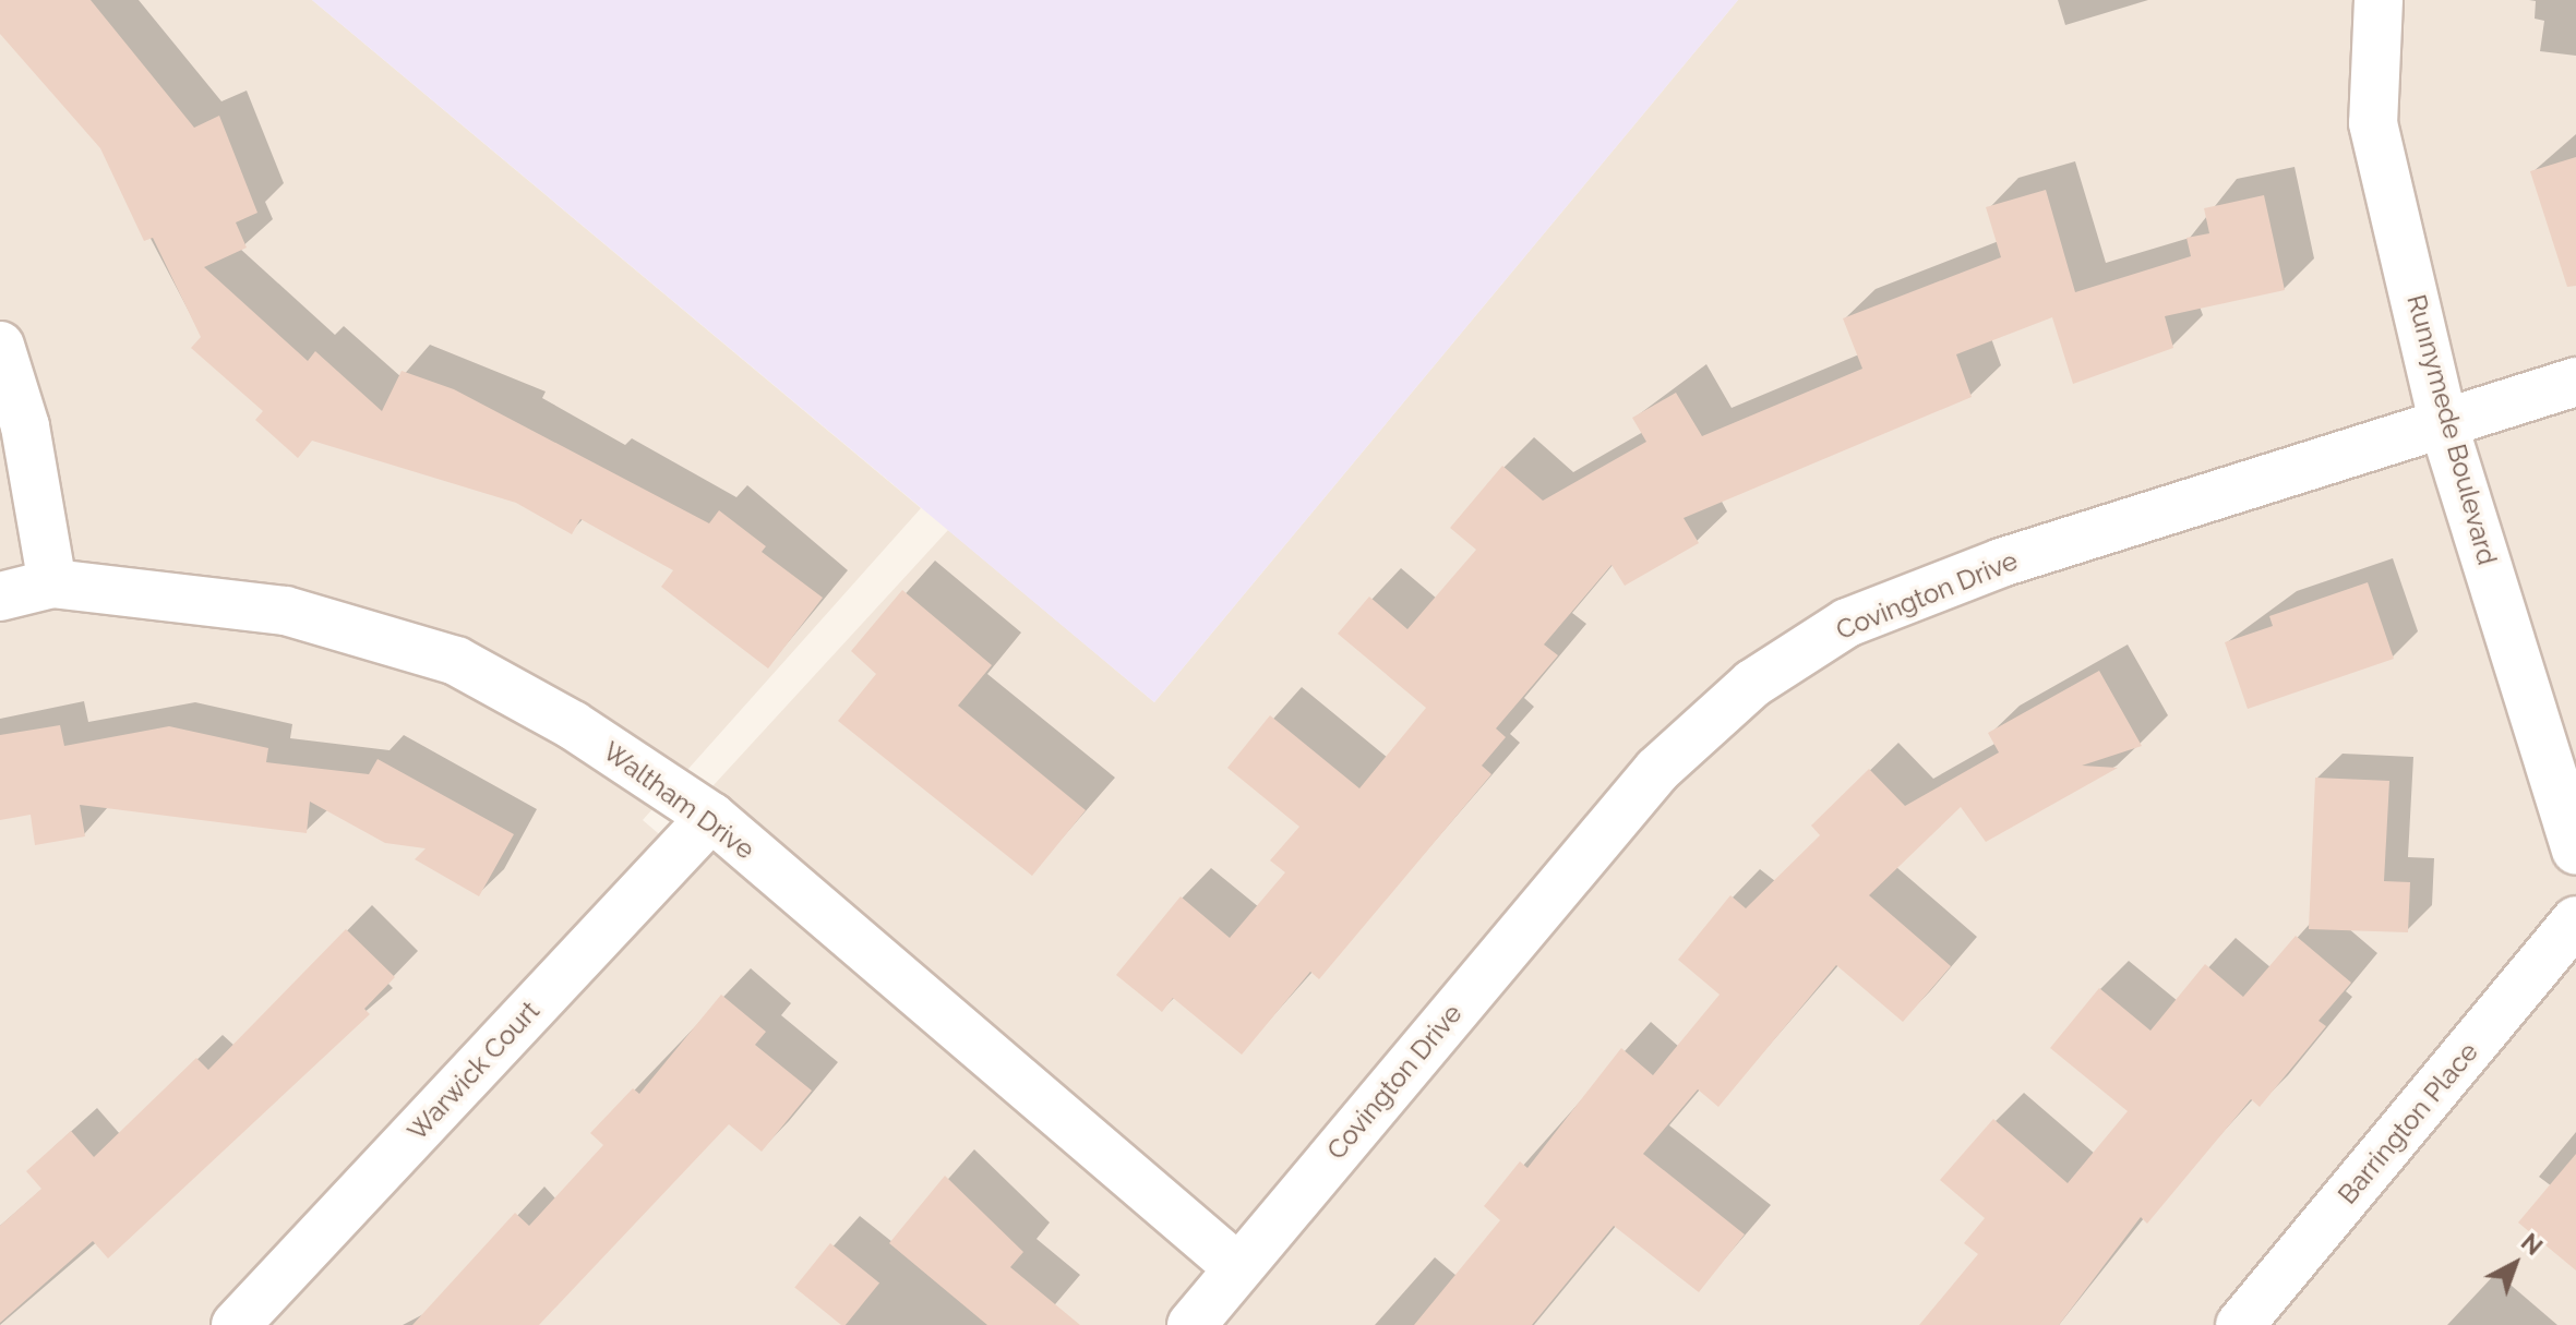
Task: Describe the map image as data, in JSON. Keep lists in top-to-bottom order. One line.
{"streets":{"street":["Runnymede Boulevard","Covington Drive","Waltham Drive","Warwick Court","Barrington Place"]},"crossings":[["Runnymede Boulevard","Covington Drive"],["Covington Drive","Waltham Drive"],["Waltham Drive","Warwick Court"]],"north":"top right"}
